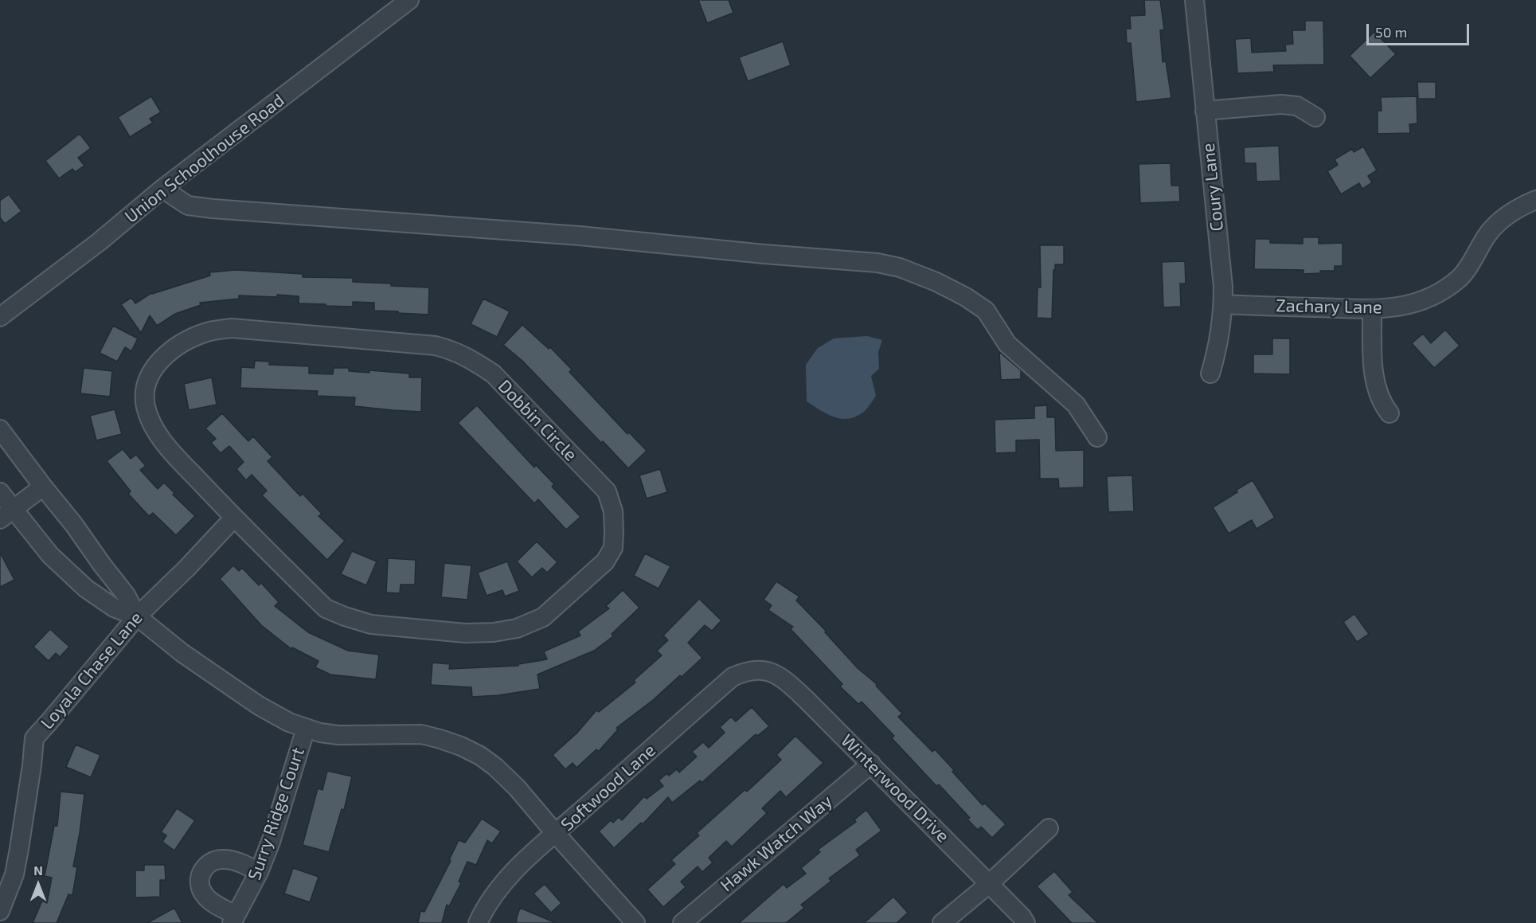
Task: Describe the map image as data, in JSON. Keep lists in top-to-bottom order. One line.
{"streets":{"street":["Union Schoolhouse Road","Coury Lane","Zachary Lane","Dobbin Circle","Loyala Chase Lane","Softwood Lane","Winterwood Drive","Surry Ridge Court","Hawk Watch Way"]},"crossings":[["Coury Lane","Zachary Lane"],["Dobbin Circle","Loyala Chase Lane"],["Softwood Lane","Winterwood Drive"],["Winterwood Drive","Hawk Watch Way"]],"scale_bar":"50 m","north":"top"}
